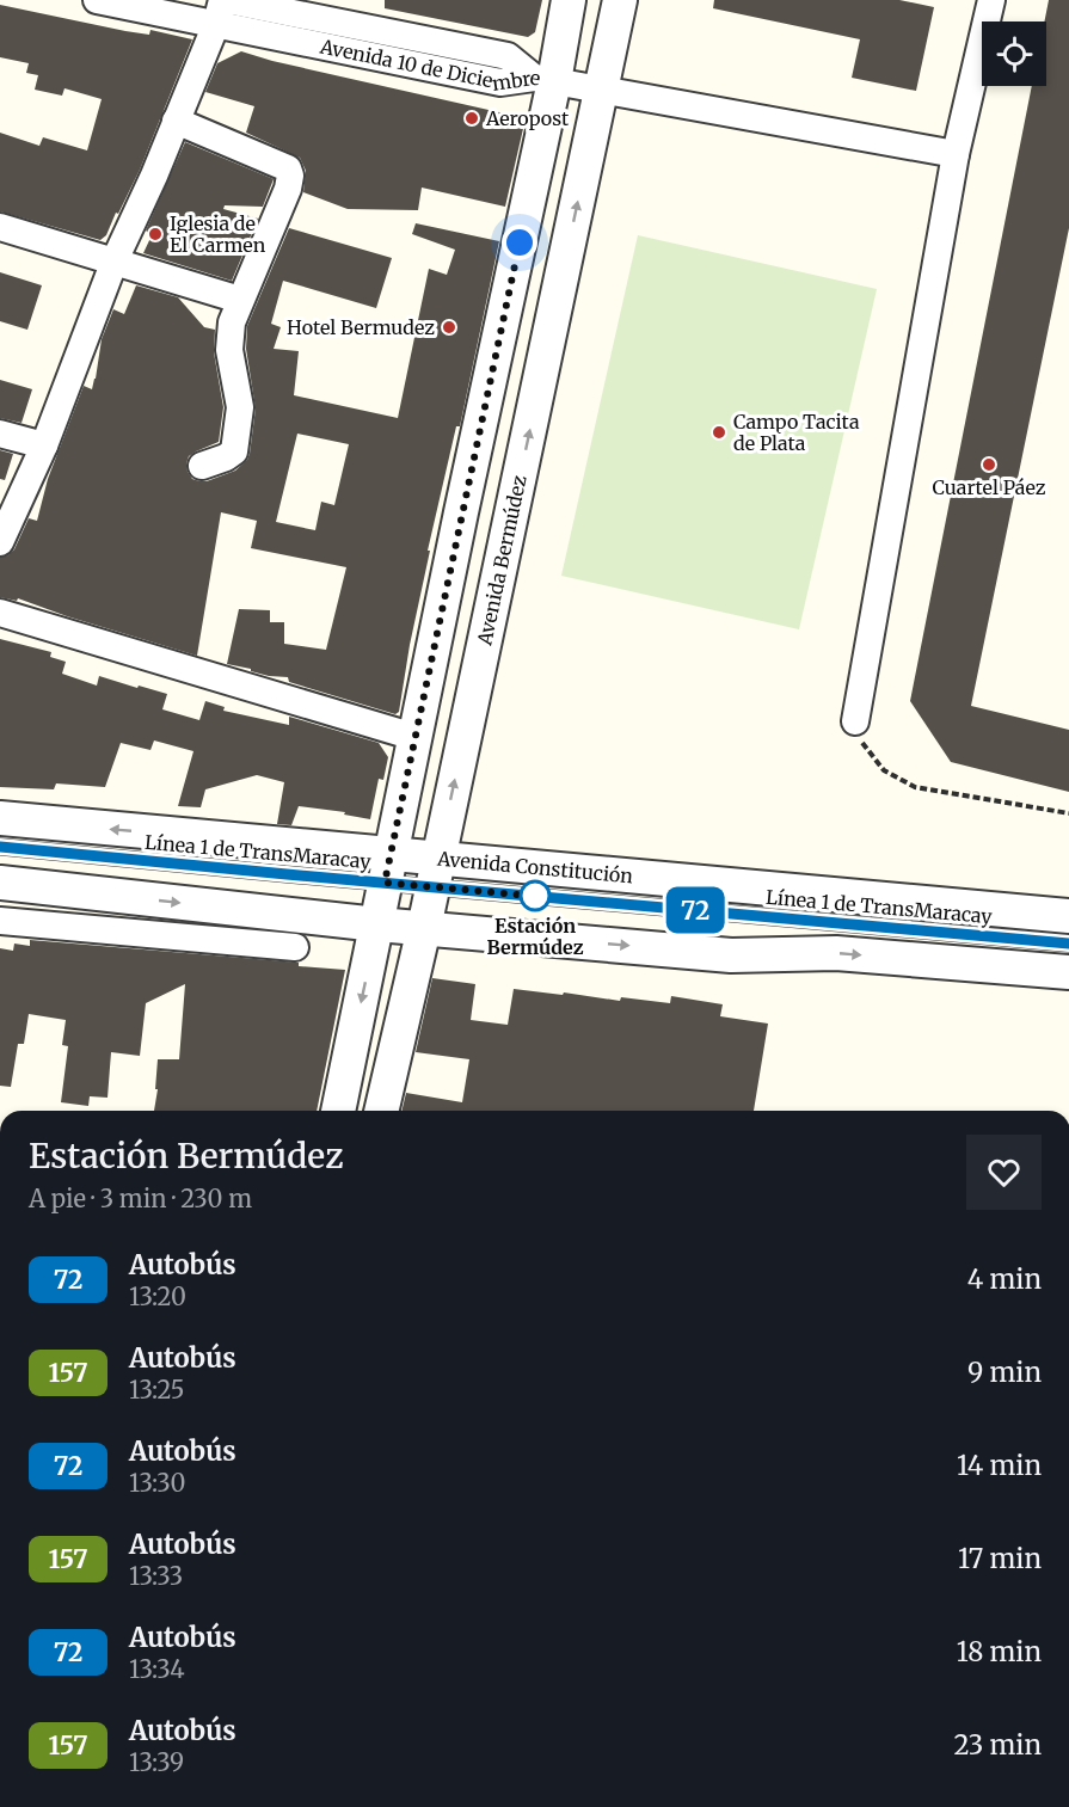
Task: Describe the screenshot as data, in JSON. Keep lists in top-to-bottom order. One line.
{"streets":{"street":["Avenida 10 de Diciembre","Avenida Bermúdez","Avenida Constitución"],"lane":["Línea 1 de TransMaracay"]},"crossings":[["Avenida 10 de Diciembre","Avenida Bermúdez"],["Avenida Bermúdez","Línea 1 de TransMaracay"],["Avenida Bermúdez","Avenida Constitución"],["Línea 1 de TransMaracay","Avenida Constitución"]],"places":["Aeropost","Iglesia de El Carmen","Hotel Bermudez","Campo Tacita de Plata","Cuartel Páez","Estación Bermúdez"],"lines":["bus line 72"],"page":{"on_map":"72","heading":["Estación Bermúdez","A pie · 3 min · 230 m"],"list":[{"mark":"72","name":"Autobús","note":"13:20","value":"4 min"},{"mark":"157","name":"Autobús","note":"13:25","value":"9 min"},{"mark":"72","name":"Autobús","note":"13:30","value":"14 min"},{"mark":"157","name":"Autobús","note":"13:33","value":"17 min"},{"mark":"72","name":"Autobús","note":"13:34","value":"18 min"},{"mark":"157","name":"Autobús","note":"13:39","value":"23 min"}]}}
